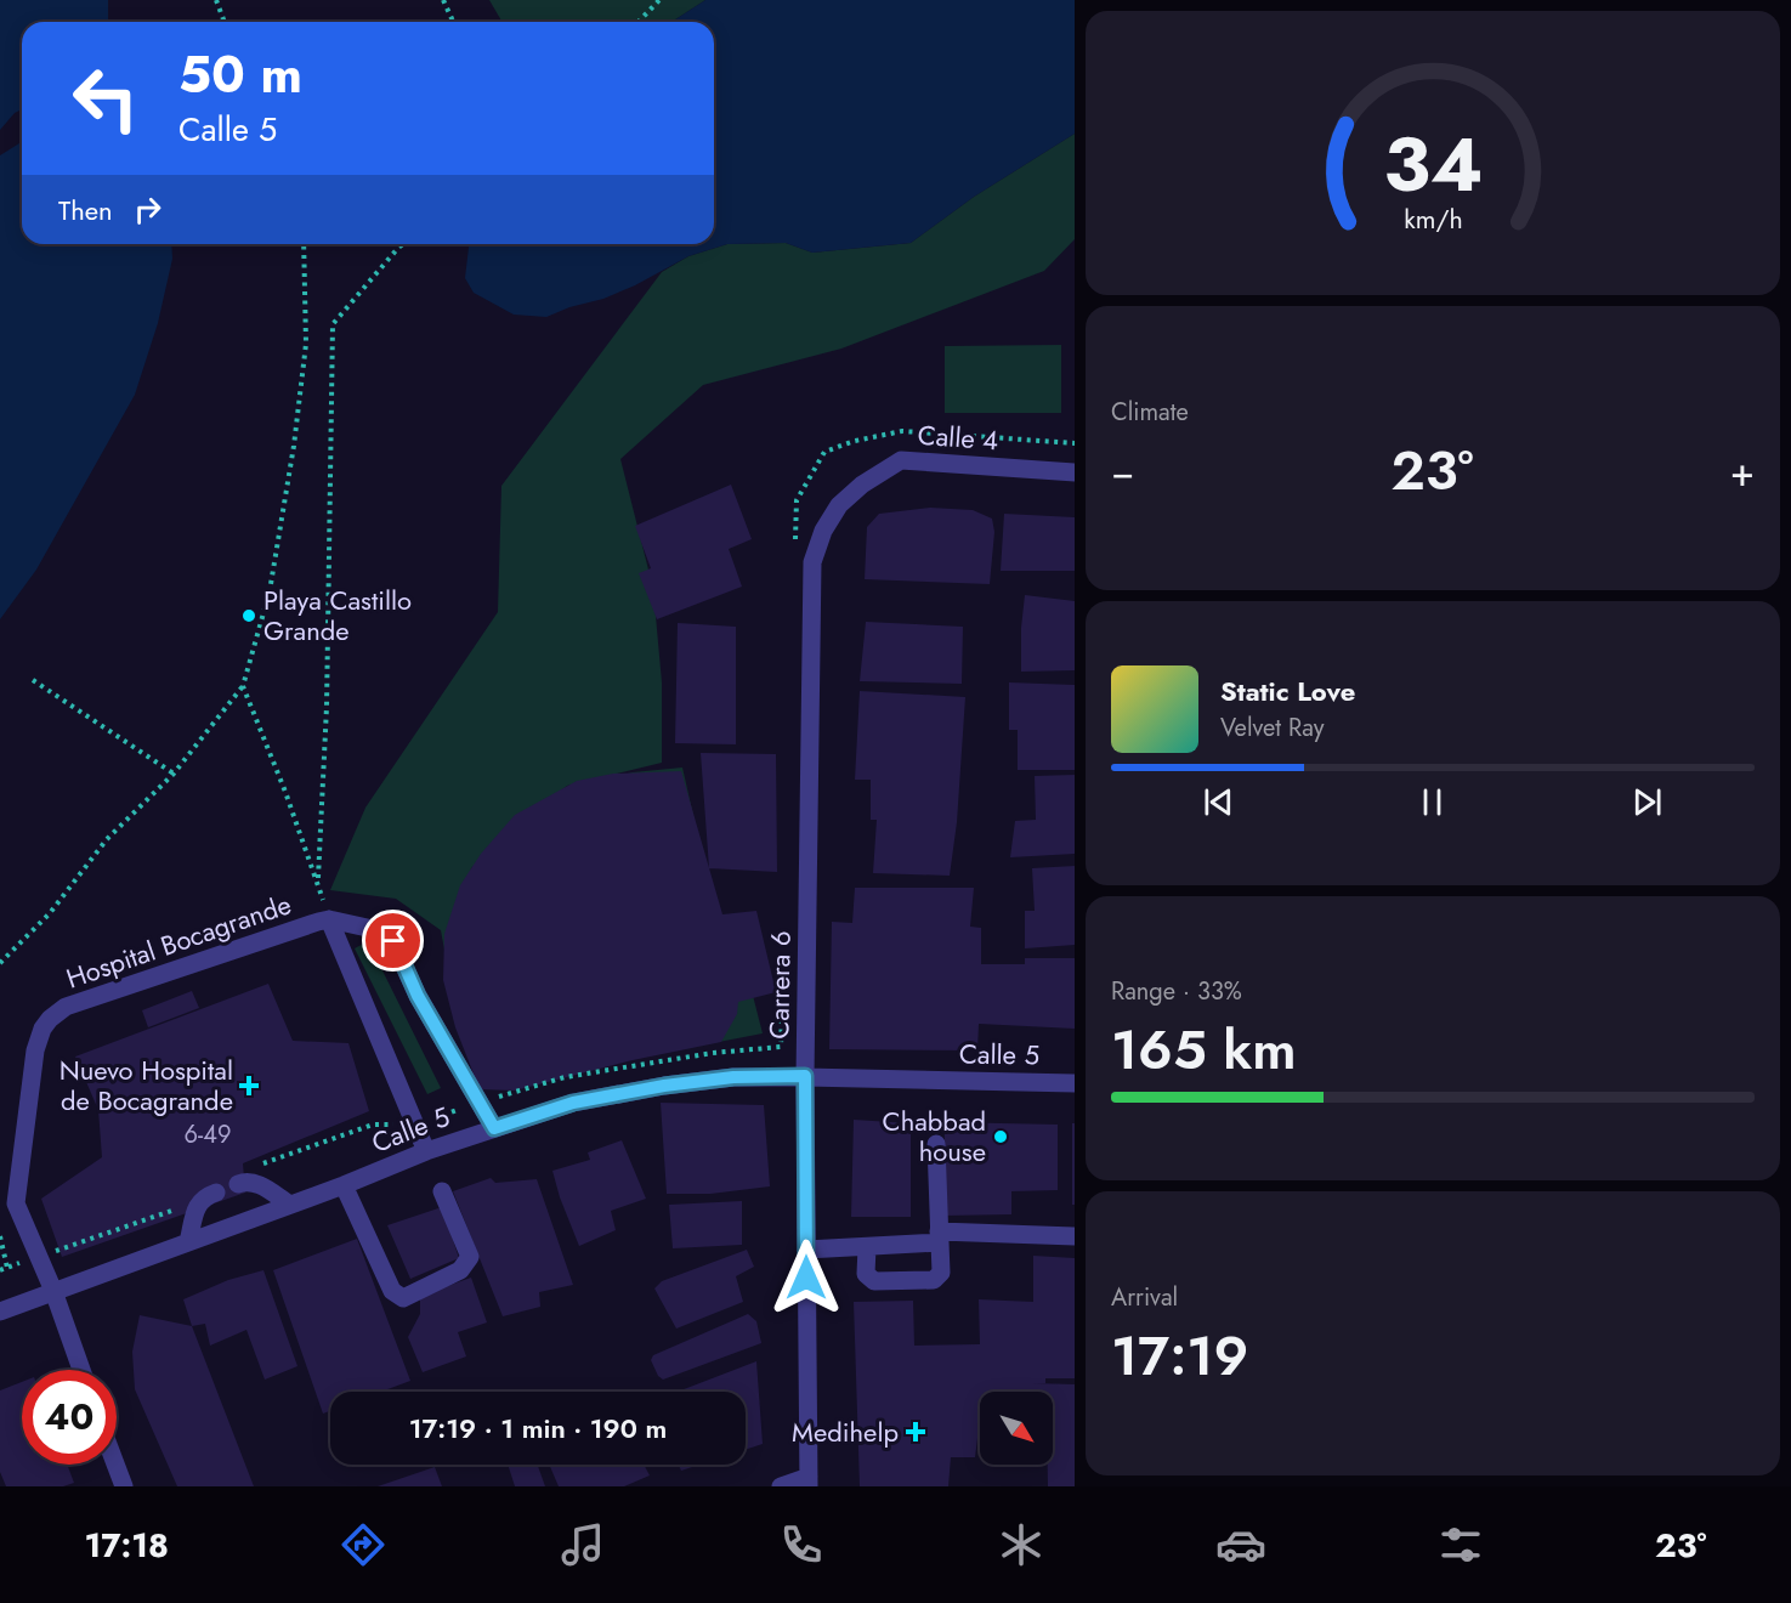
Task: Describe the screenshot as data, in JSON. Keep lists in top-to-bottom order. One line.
{"streets":{"street":["Calle 4","Hospital Bocagrande","Carrera 6","Calle 5"]},"crossings":[["Calle 4","Carrera 6"],["Hospital Bocagrande","Calle 5"],["Carrera 6","Calle 5"]],"places":{"other":["Playa Castillo Grande","Chabbad house"],"health":["Nuevo Hospital de Bocagrande","Medihelp"]},"house_numbers":["6-49"],"north":"bottom right","page":{"turn":["50 m","Calle 5"],"then":"Then","tile":["Climate",["Range · 33%","165 km"],["Arrival","17:19"]],"heat":["−","23°","+"],"song":["Static Love","Velvet Ray"],"limit":"40","trip":"17:19 · 1 min · 190 m","tabs":["17:18","23°"],"gauge":["34","km/h"]}}
